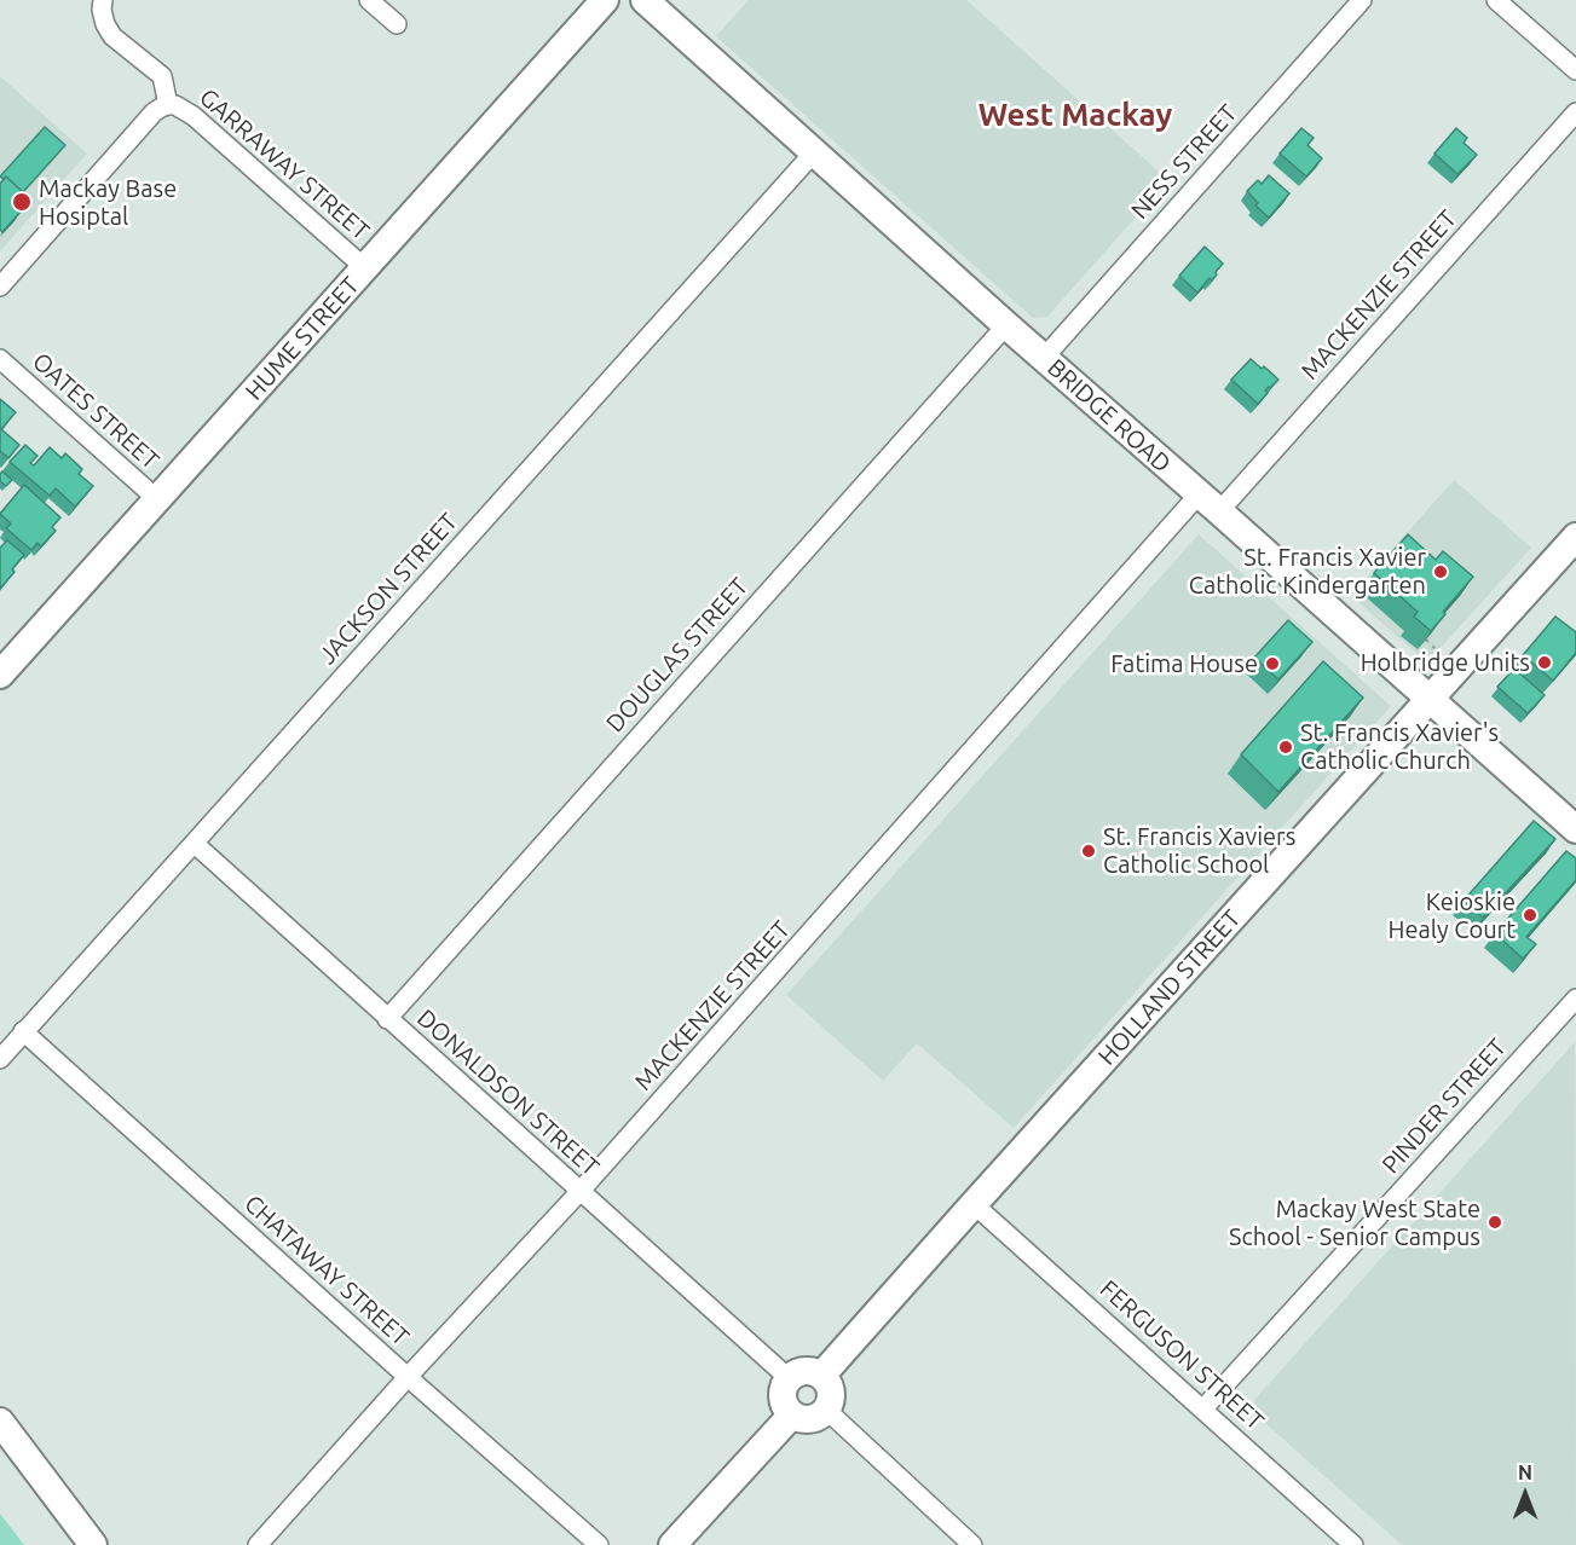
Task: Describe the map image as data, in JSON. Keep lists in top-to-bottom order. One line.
{"streets":{"street":["NESS STREET","GARRAWAY STREET","MACKENZIE STREET","HUME STREET","OATES STREET","BRIDGE ROAD","JACKSON STREET","DOUGLAS STREET","HOLLAND STREET","DONALDSON STREET","PINDER STREET","CHATAWAY STREET","FERGUSON STREET"]},"crossings":[["NESS STREET","BRIDGE ROAD"],["GARRAWAY STREET","HUME STREET"],["MACKENZIE STREET","BRIDGE ROAD"],["MACKENZIE STREET","DONALDSON STREET"],["MACKENZIE STREET","CHATAWAY STREET"],["HUME STREET","OATES STREET"],["BRIDGE ROAD","JACKSON STREET"],["BRIDGE ROAD","DOUGLAS STREET"],["BRIDGE ROAD","HOLLAND STREET"],["JACKSON STREET","DONALDSON STREET"],["JACKSON STREET","CHATAWAY STREET"],["DOUGLAS STREET","DONALDSON STREET"],["HOLLAND STREET","DONALDSON STREET"],["HOLLAND STREET","FERGUSON STREET"],["PINDER STREET","FERGUSON STREET"]],"districts":["West Mackay"],"places":["Mackay Base Hosiptal","St. Francis Xavier Catholic Kindergarten","Holbridge Units","Fatima House","St. Francis Xavier's Catholic Church","St. Francis Xaviers Catholic School","Keioskie Healy Court","Mackay West State School - Senior Campus"],"north":"top"}
